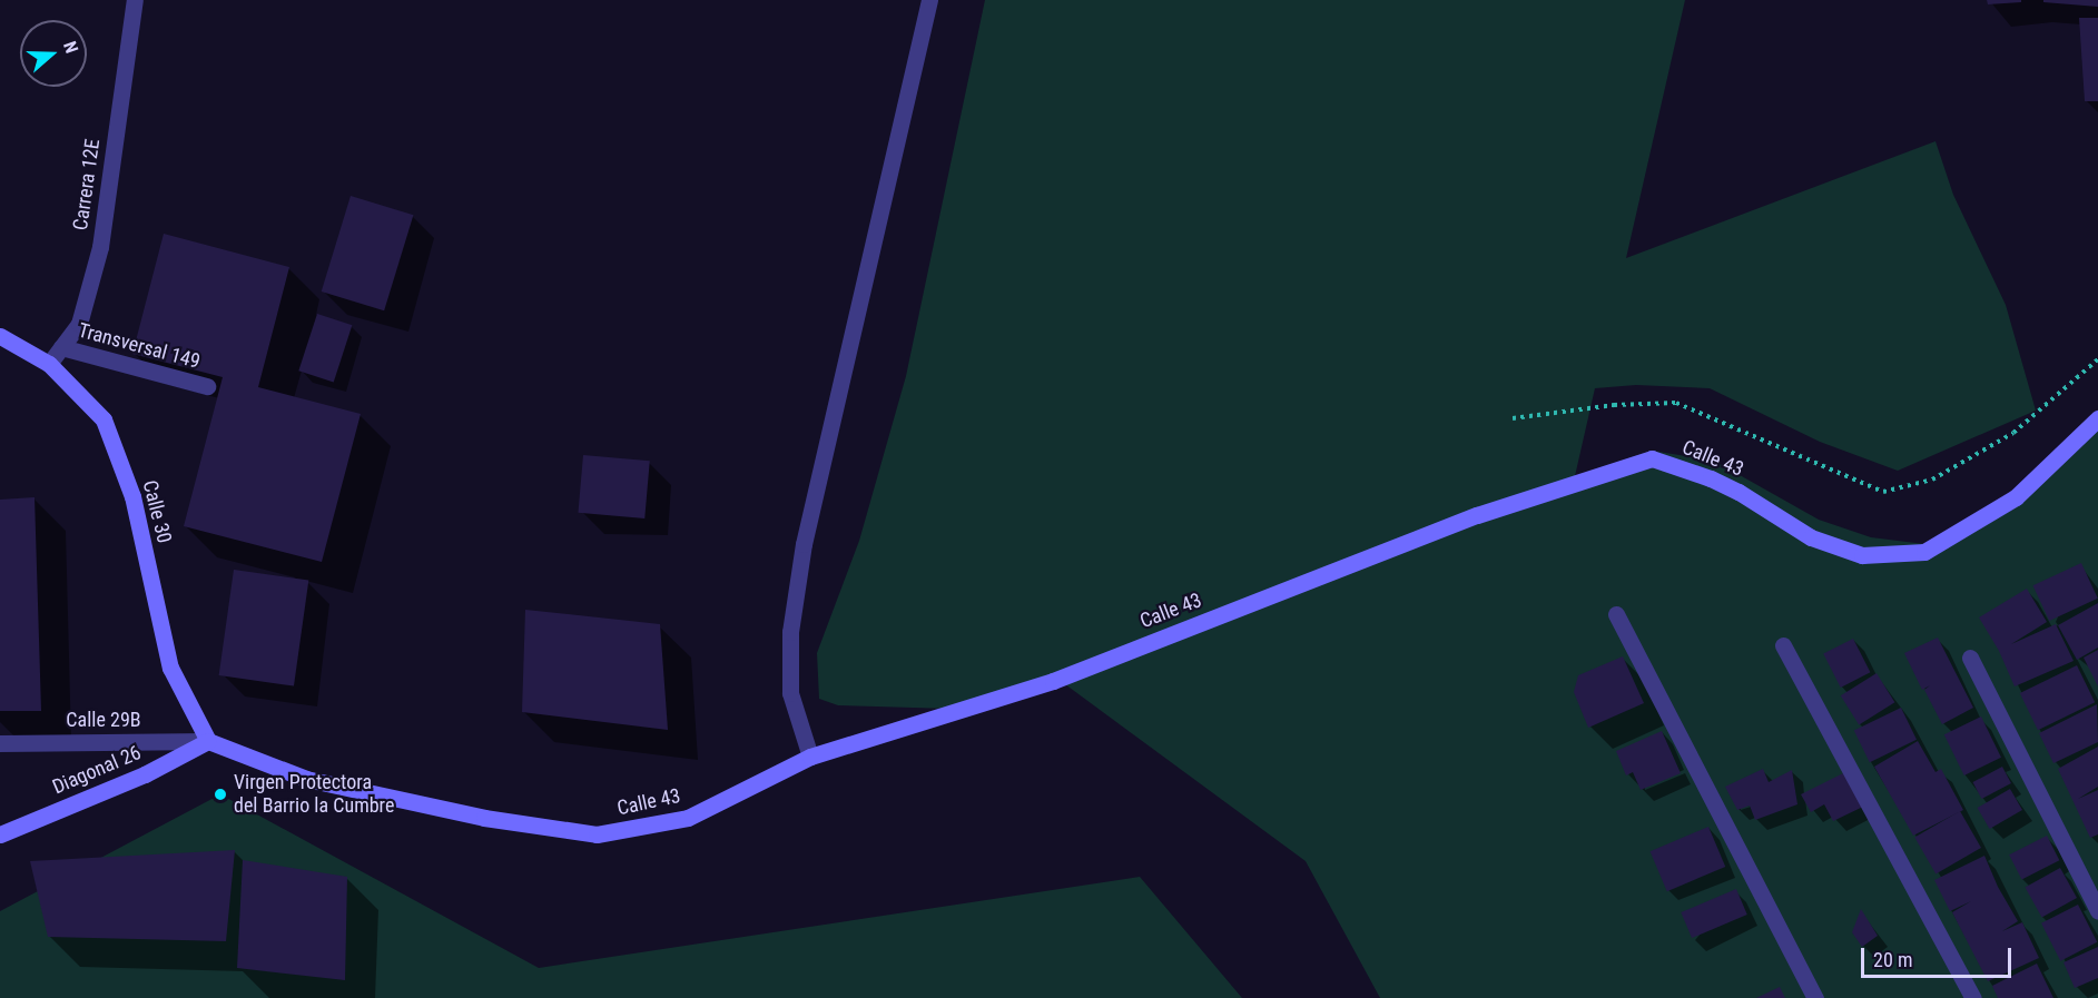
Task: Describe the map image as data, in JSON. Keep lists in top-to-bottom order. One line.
{"streets":{"main road":["Calle 43","Calle 30","Diagonal 26"],"street":["Carrera 12E","Transversal 149","Calle 29B"]},"crossings":[["Carrera 12E","Transversal 149"],["Carrera 12E","Calle 30"],["Calle 43","Calle 30"],["Calle 43","Calle 29B"],["Calle 43","Diagonal 26"],["Calle 30","Calle 29B"],["Calle 30","Diagonal 26"],["Calle 29B","Diagonal 26"]],"places":["Virgen Protectora del Barrio la Cumbre"],"scale_bar":"20 m","north":"right"}
